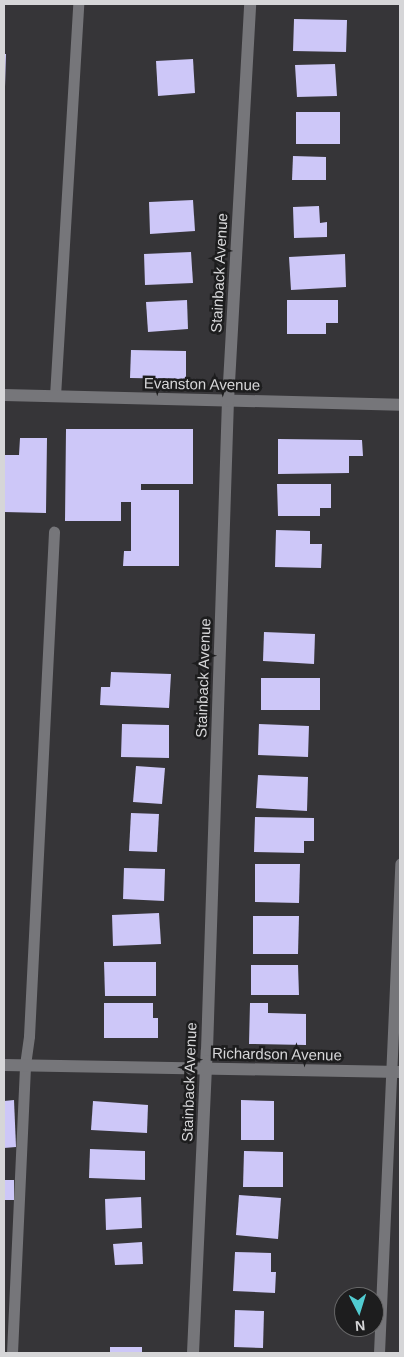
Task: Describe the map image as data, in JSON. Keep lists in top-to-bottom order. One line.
{"streets":{"street":["Stainback Avenue","Evanston Avenue","Richardson Avenue"]},"crossings":[["Stainback Avenue","Evanston Avenue"],["Stainback Avenue","Richardson Avenue"]],"north":"bottom"}
